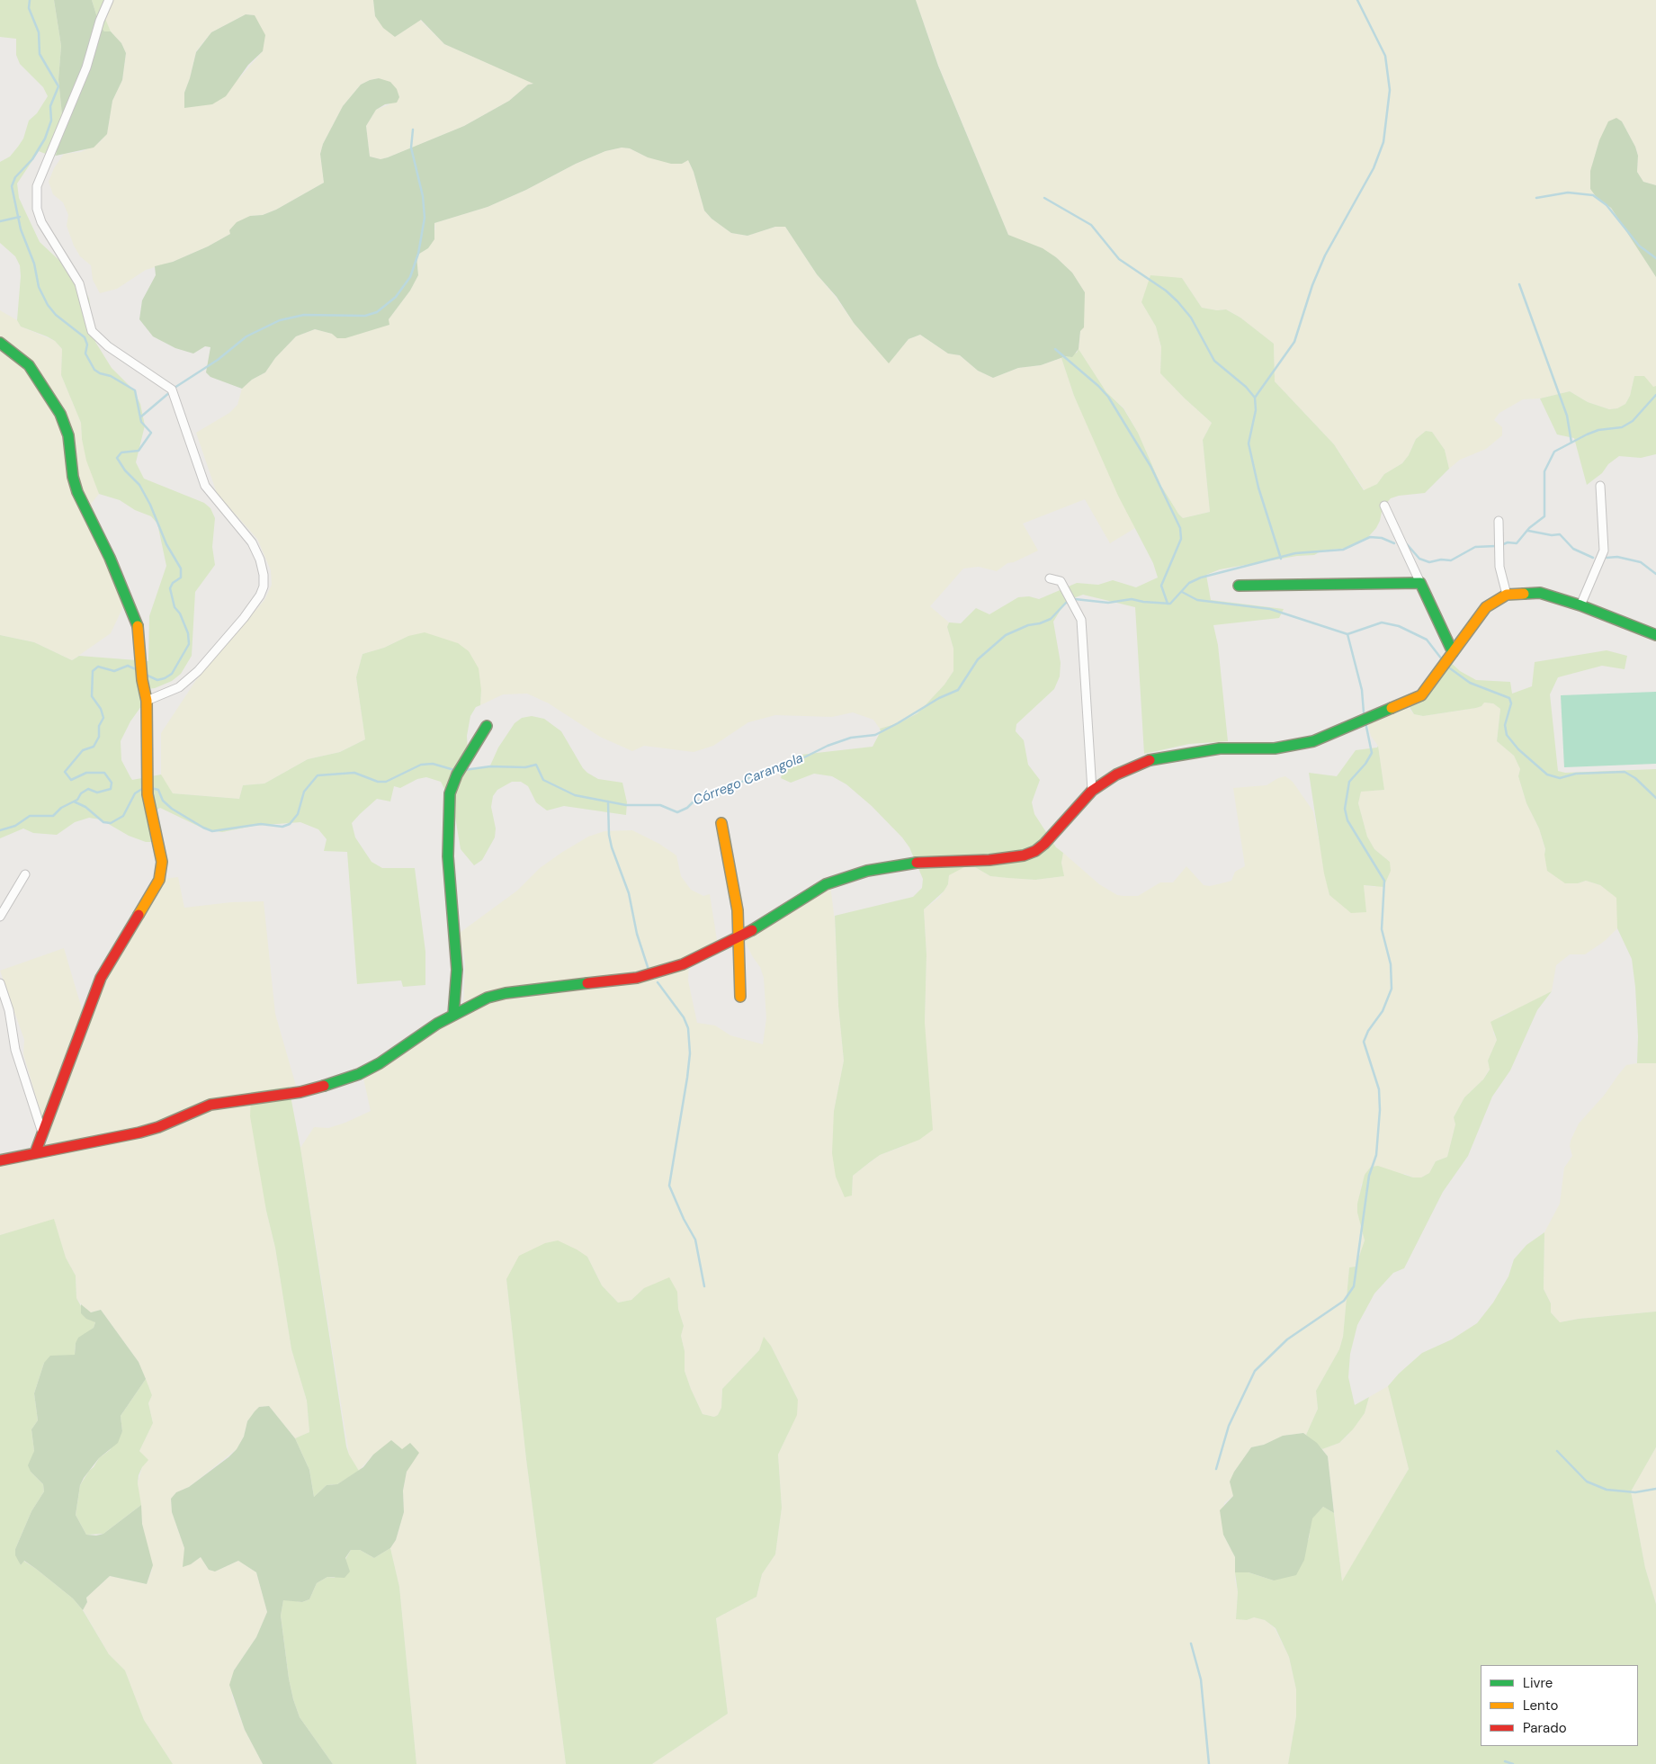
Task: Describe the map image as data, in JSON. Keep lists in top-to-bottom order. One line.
{"water":["Córrego Carangola"],"legend":["Livre","Lento","Parado"]}
